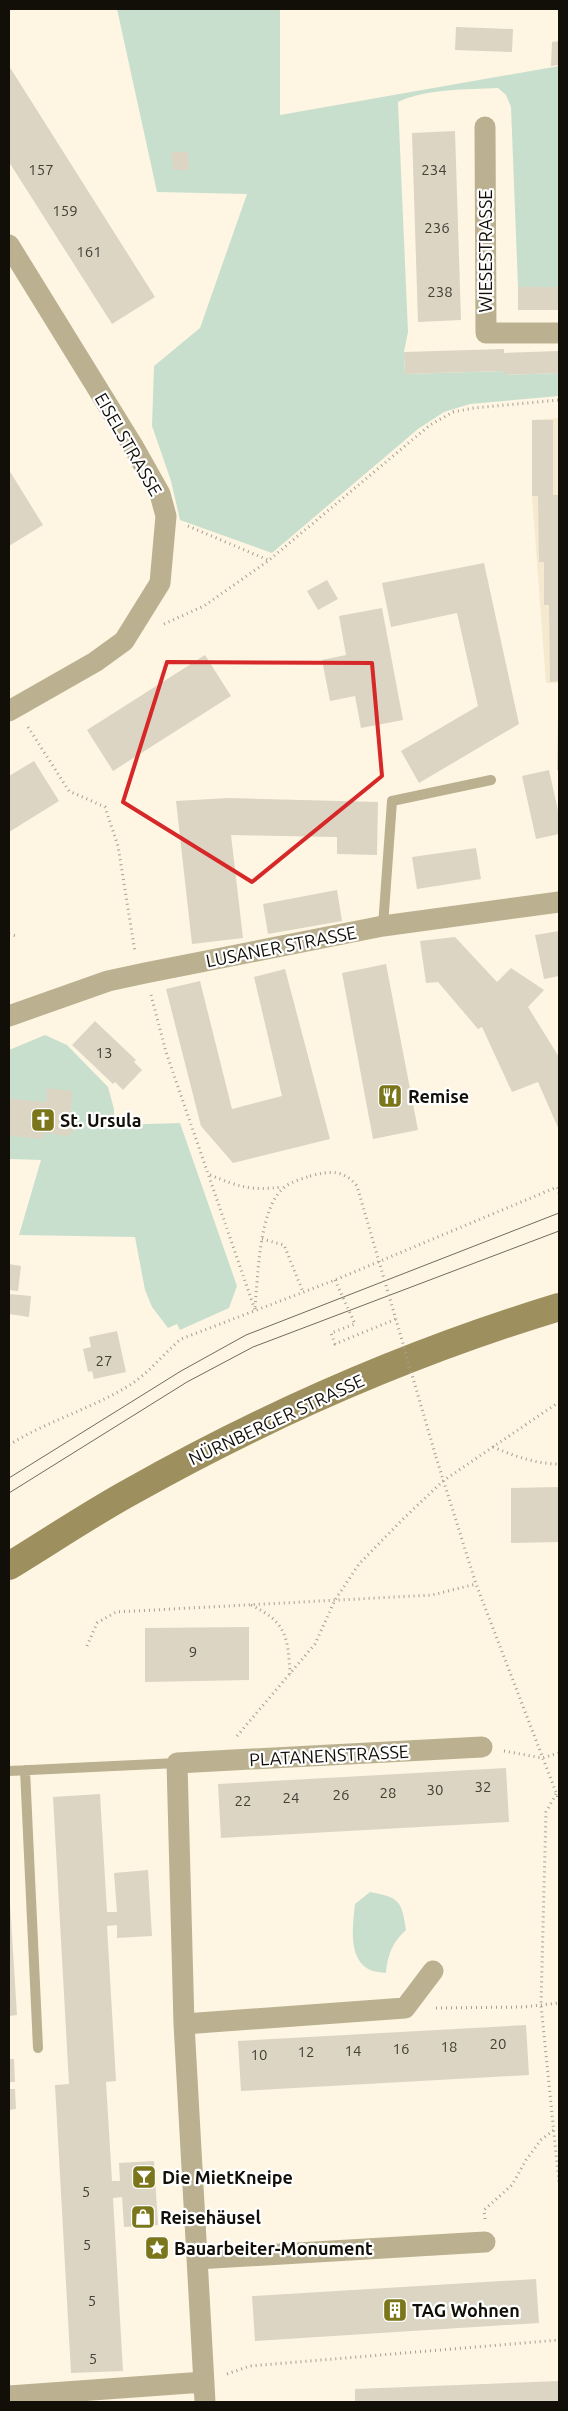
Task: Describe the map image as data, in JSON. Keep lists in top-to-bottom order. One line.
{"streets":{"main road":["NÜRNBERGER STRASSE"],"street":["WIESESTRASSE","EISELSTRASSE","LUSANER STRASSE","PLATANENSTRASSE"]},"places":{"restaurant":["Remise"],"church":["St. Ursula"],"bar":["Die MietKneipe"],"shop":["Reisehäusel"],"place":["Bauarbeiter-Monument"],"building":["TAG Wohnen"]},"house_numbers":["157","234","159","236","161","238","13","27","9","32","30","28","26","24","22","20","18","16","14","12","10","5","5","5","5"]}
